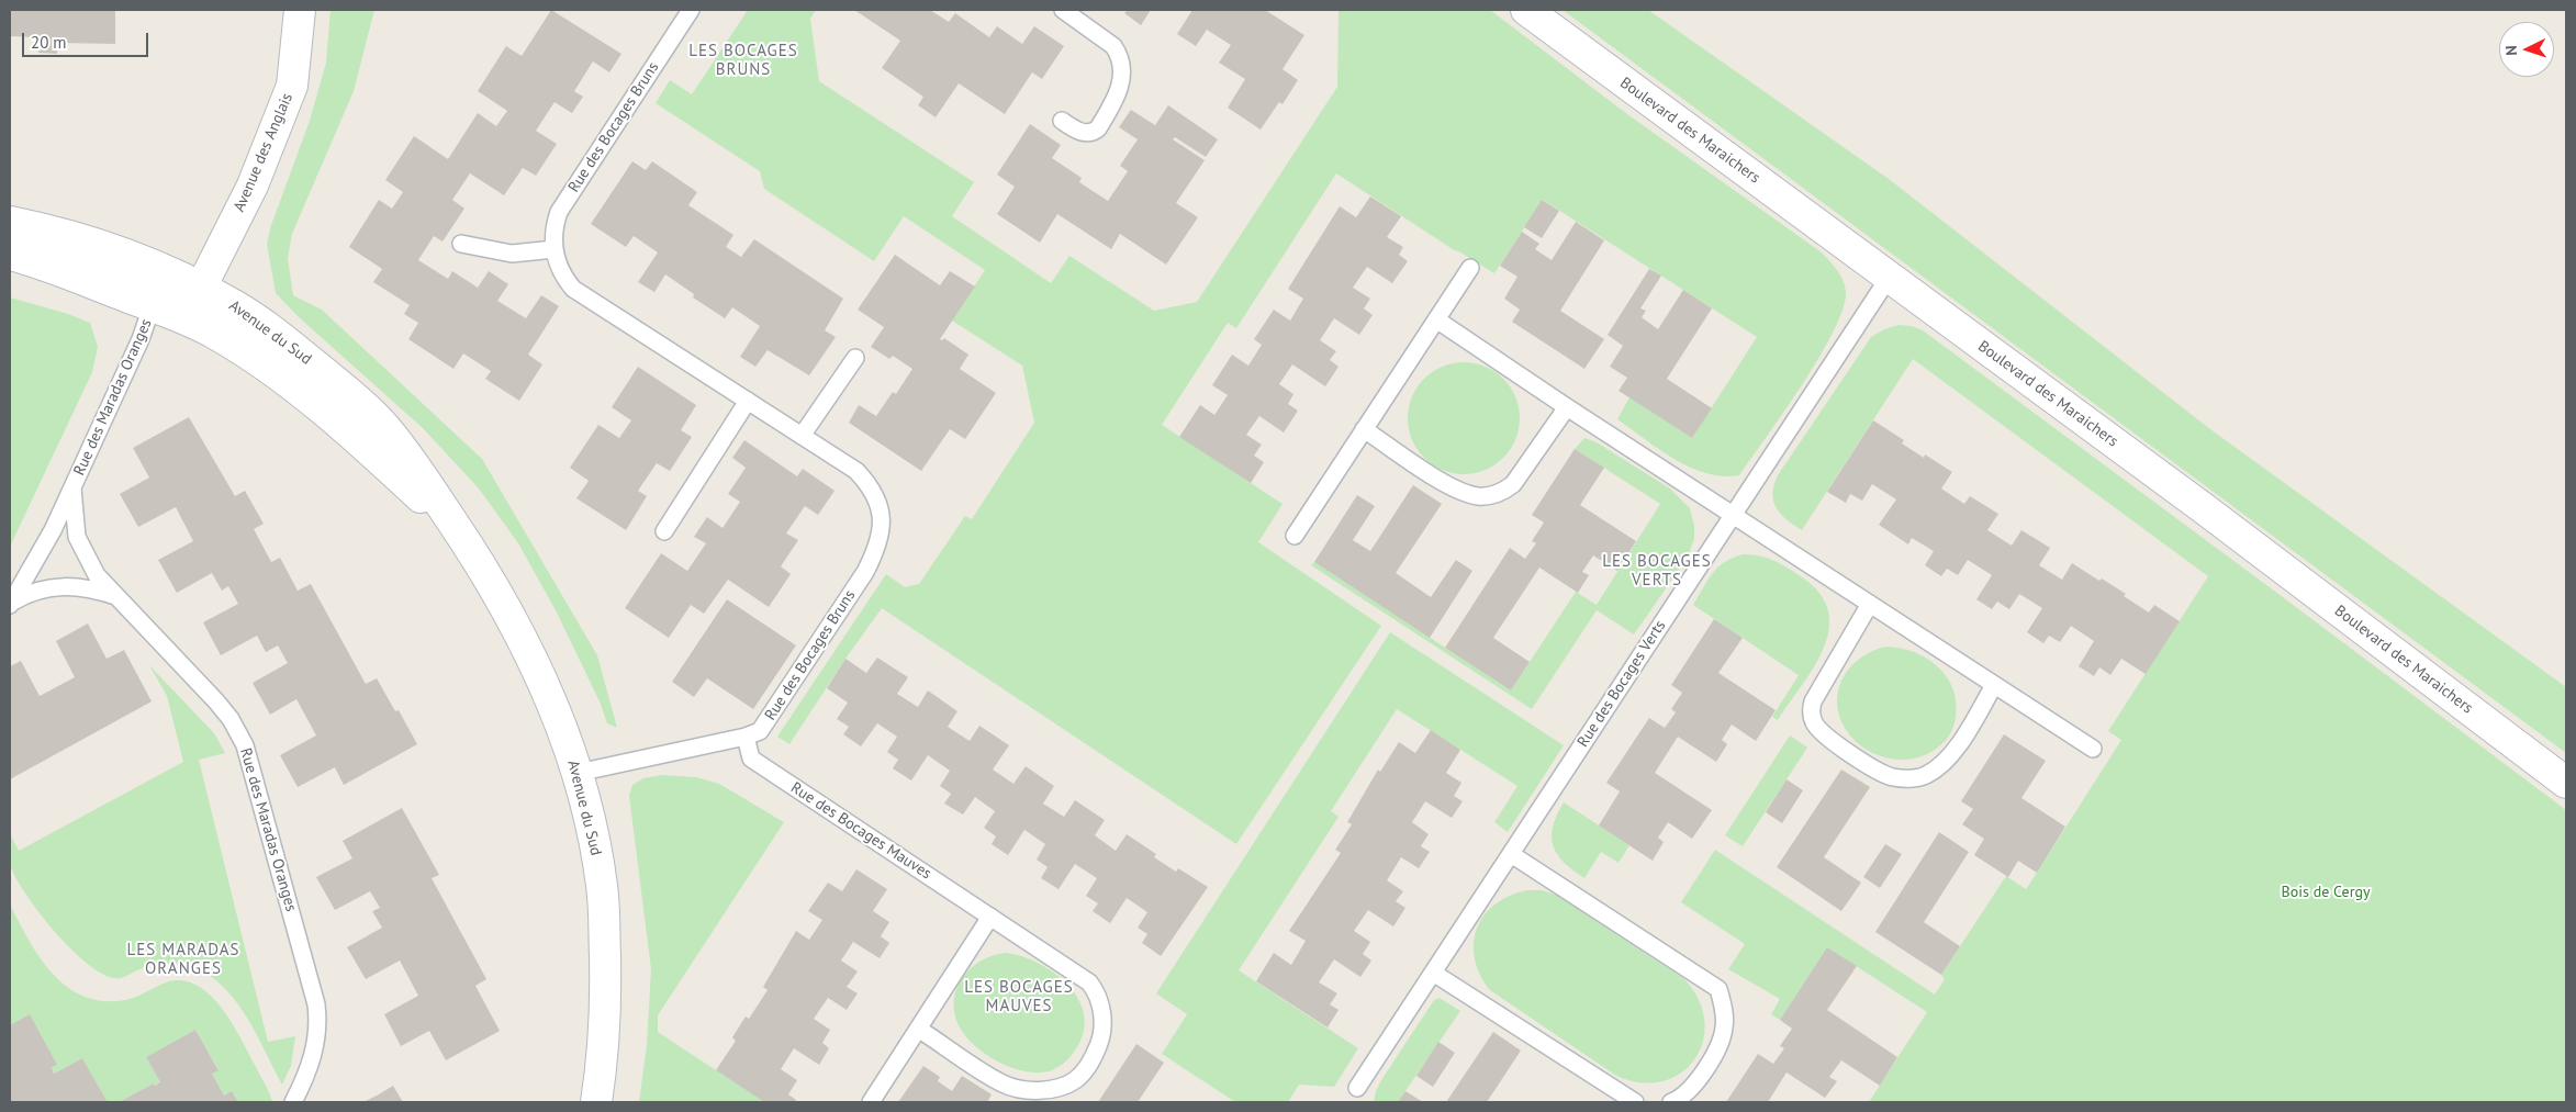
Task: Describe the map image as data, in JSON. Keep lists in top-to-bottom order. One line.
{"streets":{"street":["Boulevard des Maraichers","Avenue des Anglais","Avenue du Sud"],"lane":["Rue des Bocages Bruns","Rue des Maradas Oranges","Rue des Bocages Verts","Rue des Bocages Mauves"]},"crossings":[["Rue des Bocages Bruns","Avenue du Sud"],["Rue des Bocages Bruns","Rue des Bocages Mauves"],["Boulevard des Maraichers","Rue des Bocages Verts"],["Avenue des Anglais","Avenue du Sud"],["Avenue du Sud","Rue des Maradas Oranges"]],"districts":["LES BOCAGES BRUNS","LES BOCAGES VERTS","LES MARADAS ORANGES","LES BOCAGES MAUVES"],"parks":["Bois de Cergy"],"scale_bar":"20 m","north":"left"}
